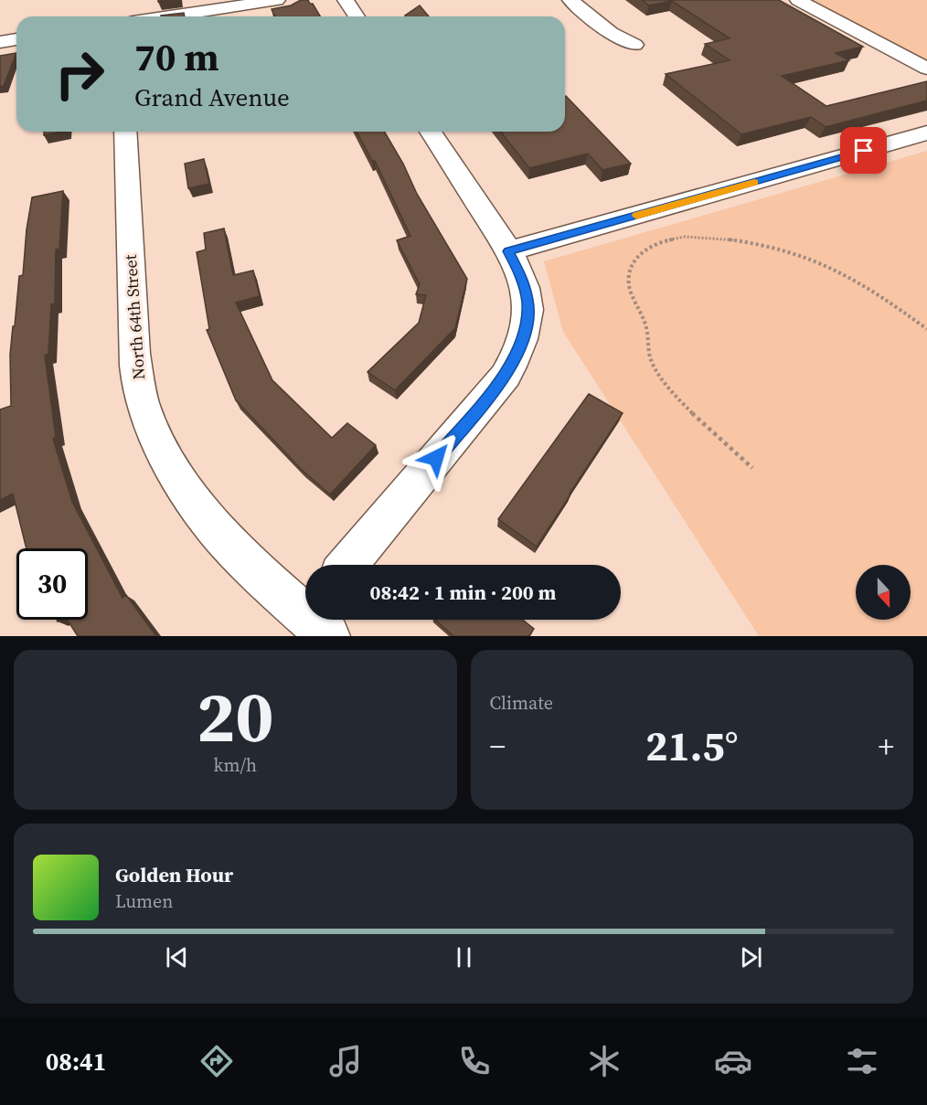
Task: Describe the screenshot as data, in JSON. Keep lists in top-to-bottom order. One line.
{"streets":{"street":["North 64th Street"]},"north":"bottom","page":{"turn":["70 m","Grand Avenue"],"limit":"30","trip":"08:42 · 1 min · 200 m","tile":[["20","km/h"],"Climate"],"heat":["−","21.5°","+"],"song":["Golden Hour","Lumen"],"tabs":"08:41"}}
